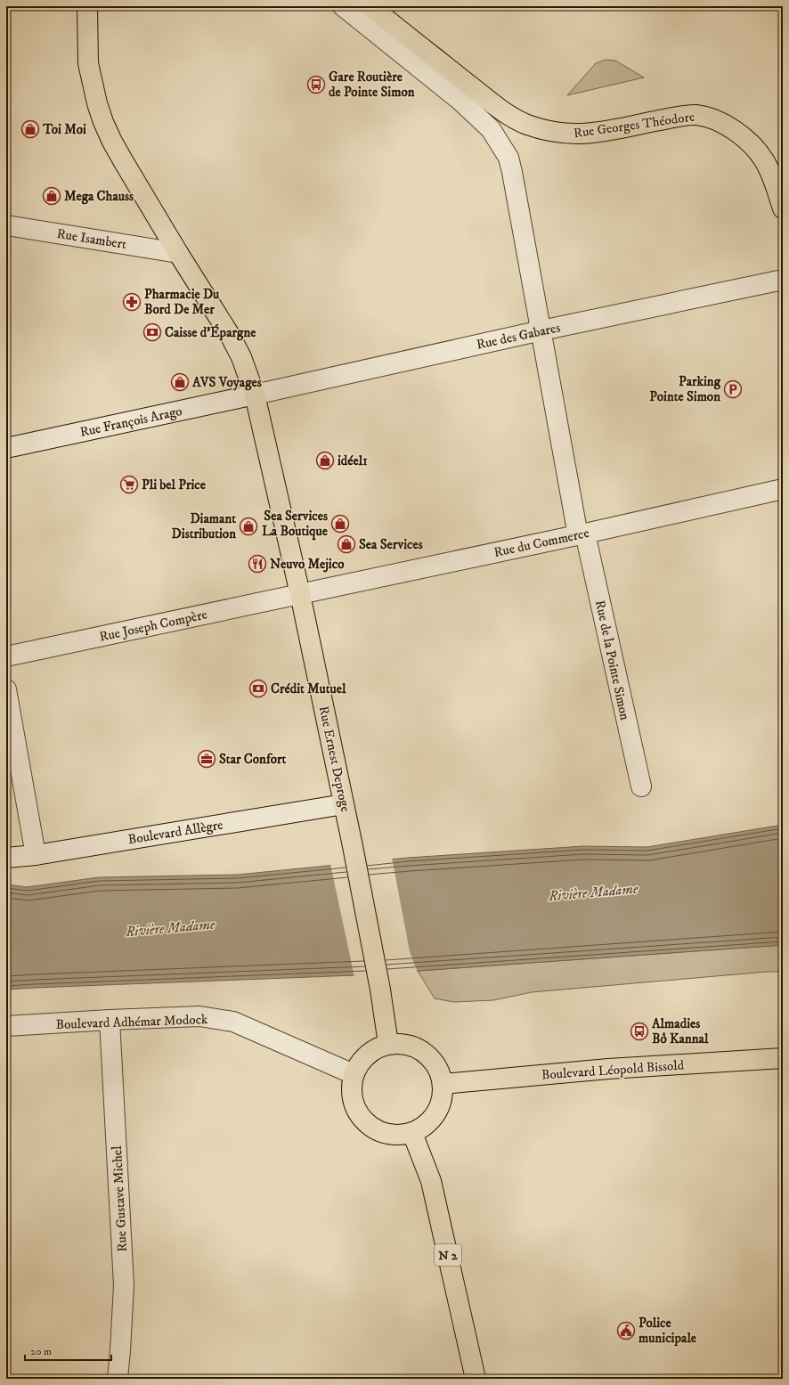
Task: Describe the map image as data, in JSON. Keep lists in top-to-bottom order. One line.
{"streets":{"main road":["Rue Georges Théodore","Rue Ernest Deproge","Boulevard Léopold Bissold","N 2"],"street":["Rue Isambert","Rue des Gabares","Rue François Arago","Rue du Commerce","Rue Joseph Compère","Rue de la Pointe Simon","Boulevard Allègre","Boulevard Adhémar Modock","Rue Gustave Michel"]},"crossings":[["Rue Isambert","Rue Ernest Deproge"],["Rue des Gabares","Rue François Arago"],["Rue des Gabares","Rue de la Pointe Simon"],["Rue des Gabares","Rue Ernest Deproge"],["Rue François Arago","Rue Ernest Deproge"],["Rue du Commerce","Rue Joseph Compère"],["Rue du Commerce","Rue de la Pointe Simon"],["Rue du Commerce","Rue Ernest Deproge"],["Rue Joseph Compère","Rue Ernest Deproge"],["Rue Ernest Deproge","Boulevard Allègre"],["Rue Ernest Deproge","Boulevard Adhémar Modock"],["Rue Ernest Deproge","Boulevard Léopold Bissold"],["Rue Ernest Deproge","N 2"],["Boulevard Adhémar Modock","Boulevard Léopold Bissold"],["Boulevard Adhémar Modock","Rue Gustave Michel"],["Boulevard Adhémar Modock","N 2"],["Boulevard Léopold Bissold","N 2"]],"water":["Rivière Madame"],"places":{"bus stop":["Gare Routière de Pointe Simon","Almadies Bô Kannal"],"shop":["Toi Moi","Mega Chauss","AVS Voyages","idéel1","Sea Services La Boutique","Diamant Distribution","Sea Services"],"pharmacy":["Pharmacie Du Bord De Mer"],"bank":["Caisse d'Épargne","Crédit Mutuel"],"parking":["Parking Pointe Simon"],"supermarket":["Pli bel Price"],"restaurant":["Neuvo Mejico"],"office":["Star Confort"],"public building":["Police municipale"]},"scale_bar":"20 m"}
